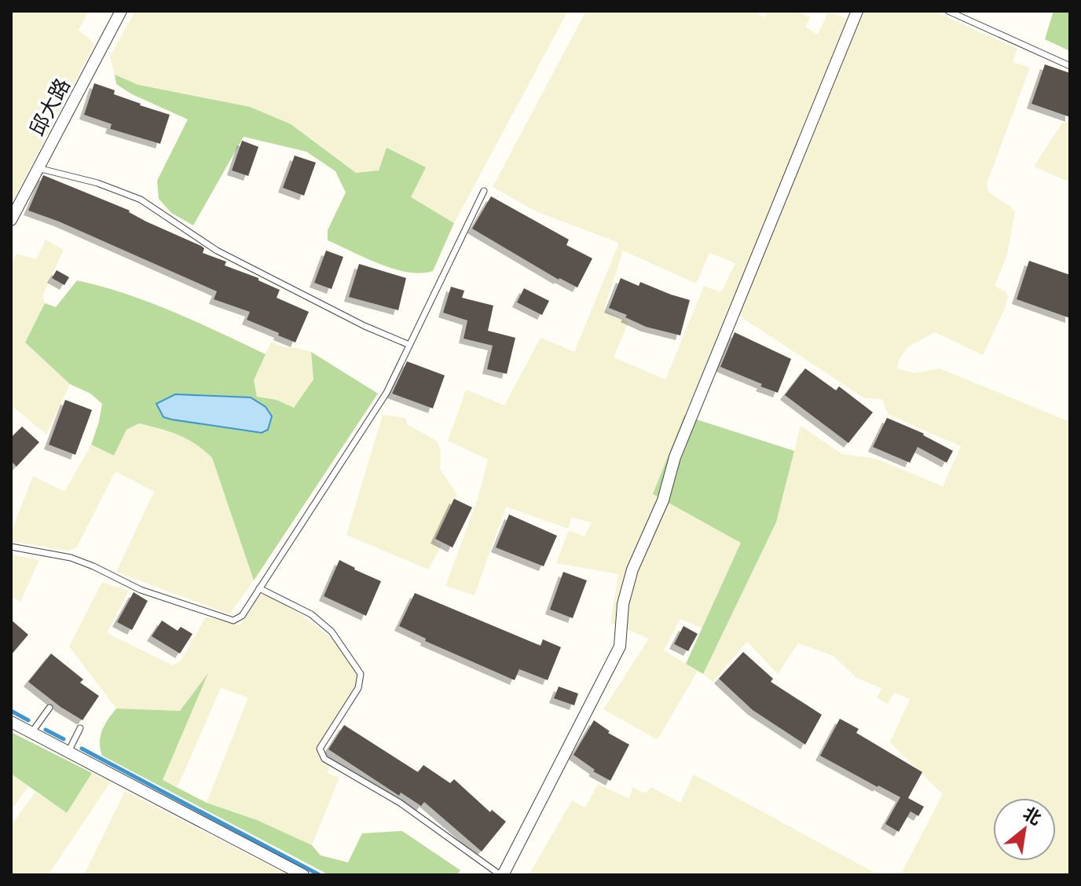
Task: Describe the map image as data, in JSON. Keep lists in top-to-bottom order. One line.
{"streets":{"street":["邱大路"]},"north":"top right"}
